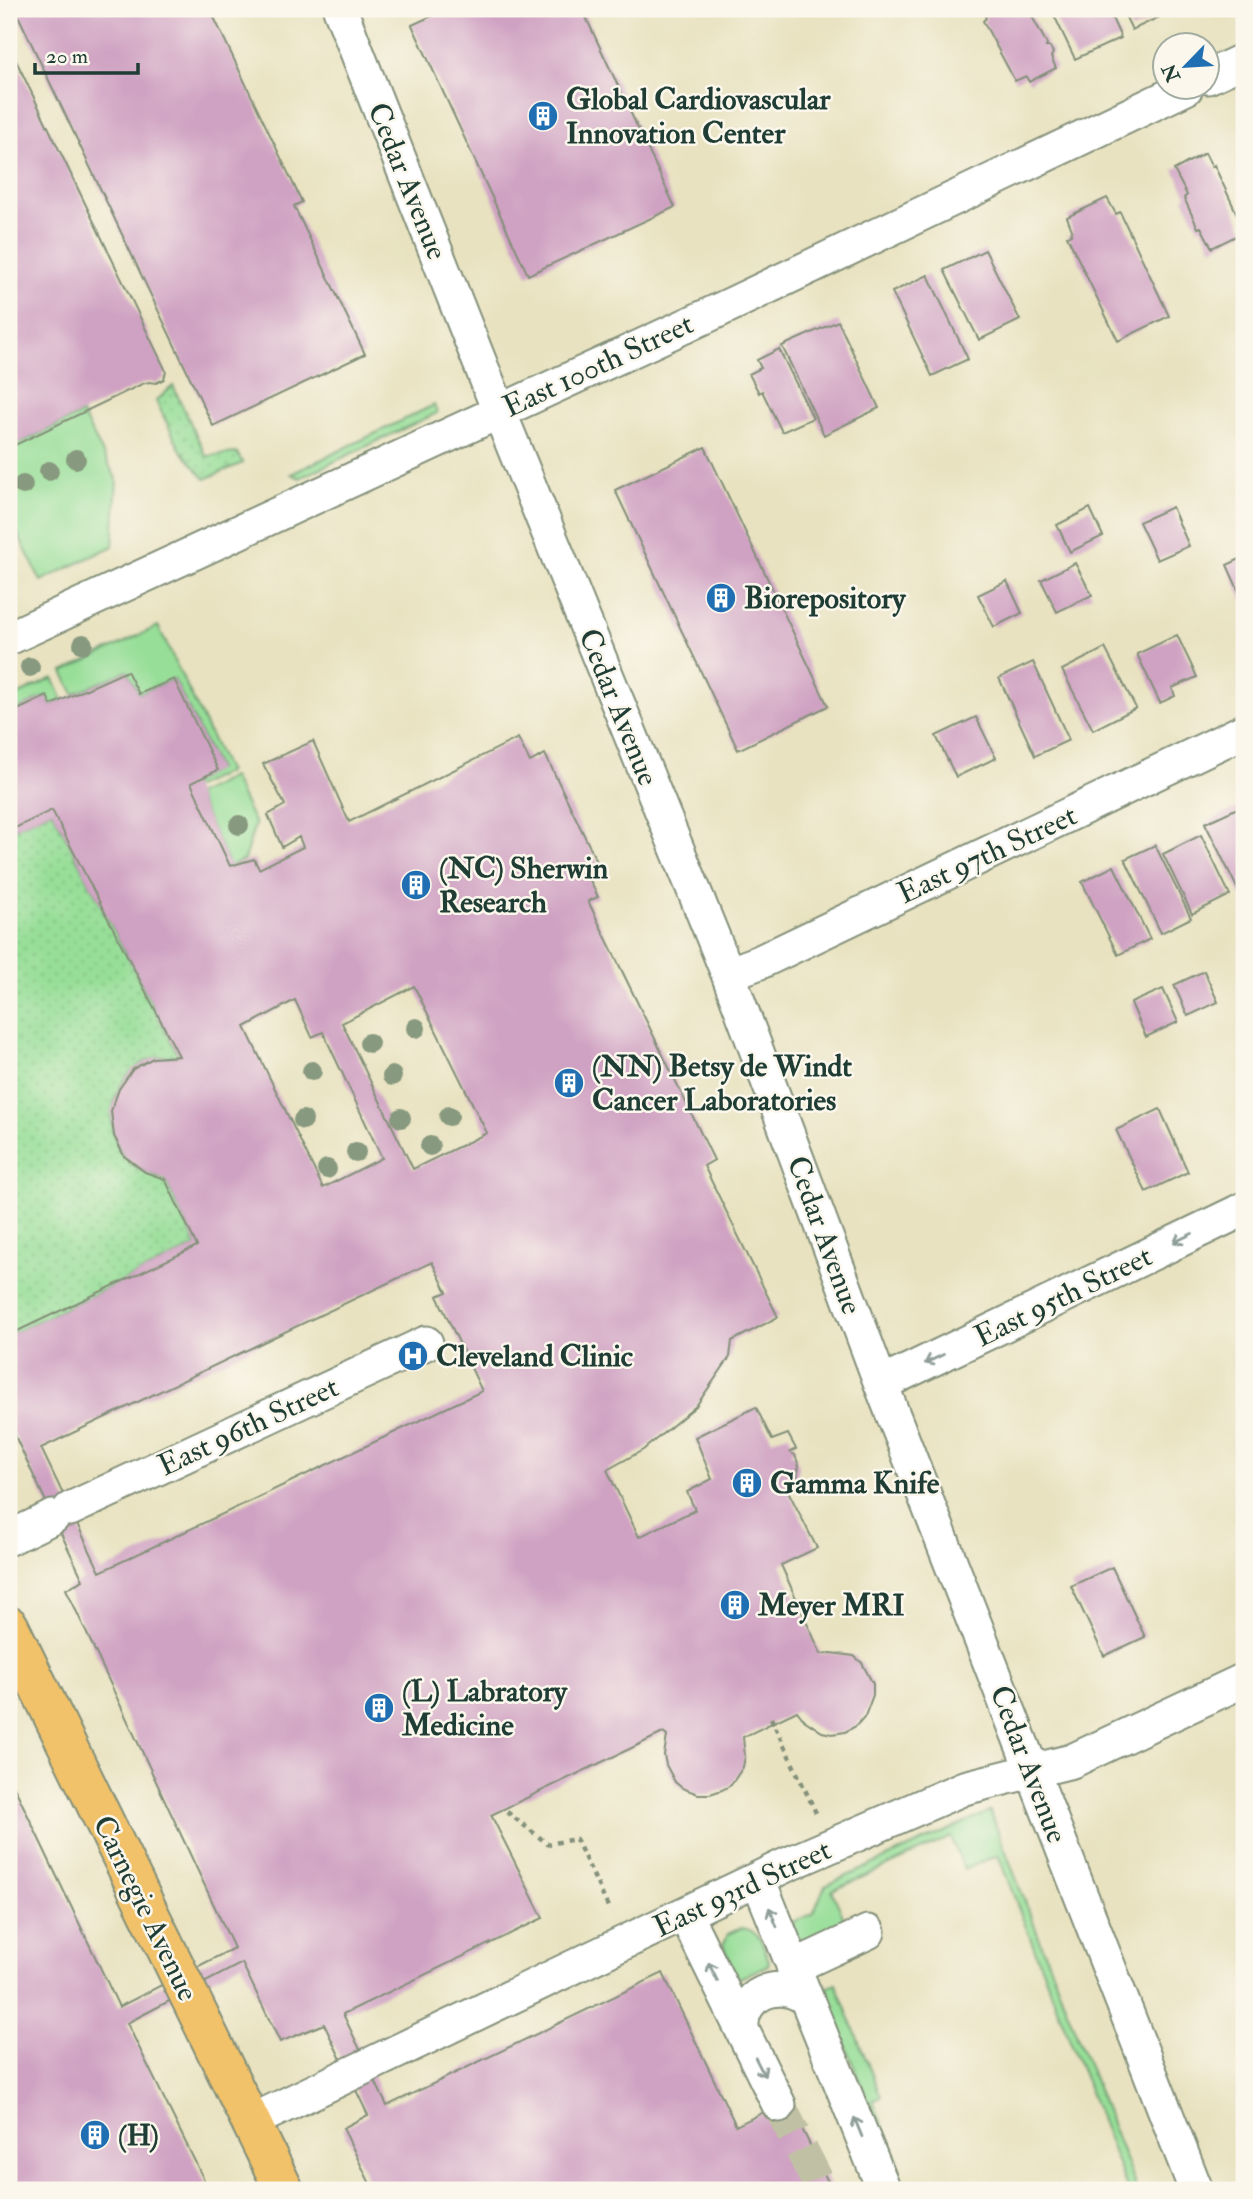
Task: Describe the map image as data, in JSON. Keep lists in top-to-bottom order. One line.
{"streets":{"main road":["Carnegie Avenue"],"street":["Cedar Avenue","East 100th Street","East 97th Street","East 95th Street","East 96th Street","East 93rd Street"]},"crossings":[["Cedar Avenue","East 100th Street"],["Cedar Avenue","East 97th Street"],["Cedar Avenue","East 95th Street"],["Cedar Avenue","East 93rd Street"],["East 93rd Street","Carnegie Avenue"]],"one_way":["East 95th Street"],"places":{"building":["Global Cardiovascular Innovation Center","Biorepository","(NC) Sherwin Research","(NN) Betsy de Windt Cancer Laboratories","Gamma Knife","Meyer MRI","(L) Labratory Medicine","(H)"],"hospital":["Cleveland Clinic"]},"scale_bar":"20 m","north":"bottom left"}
